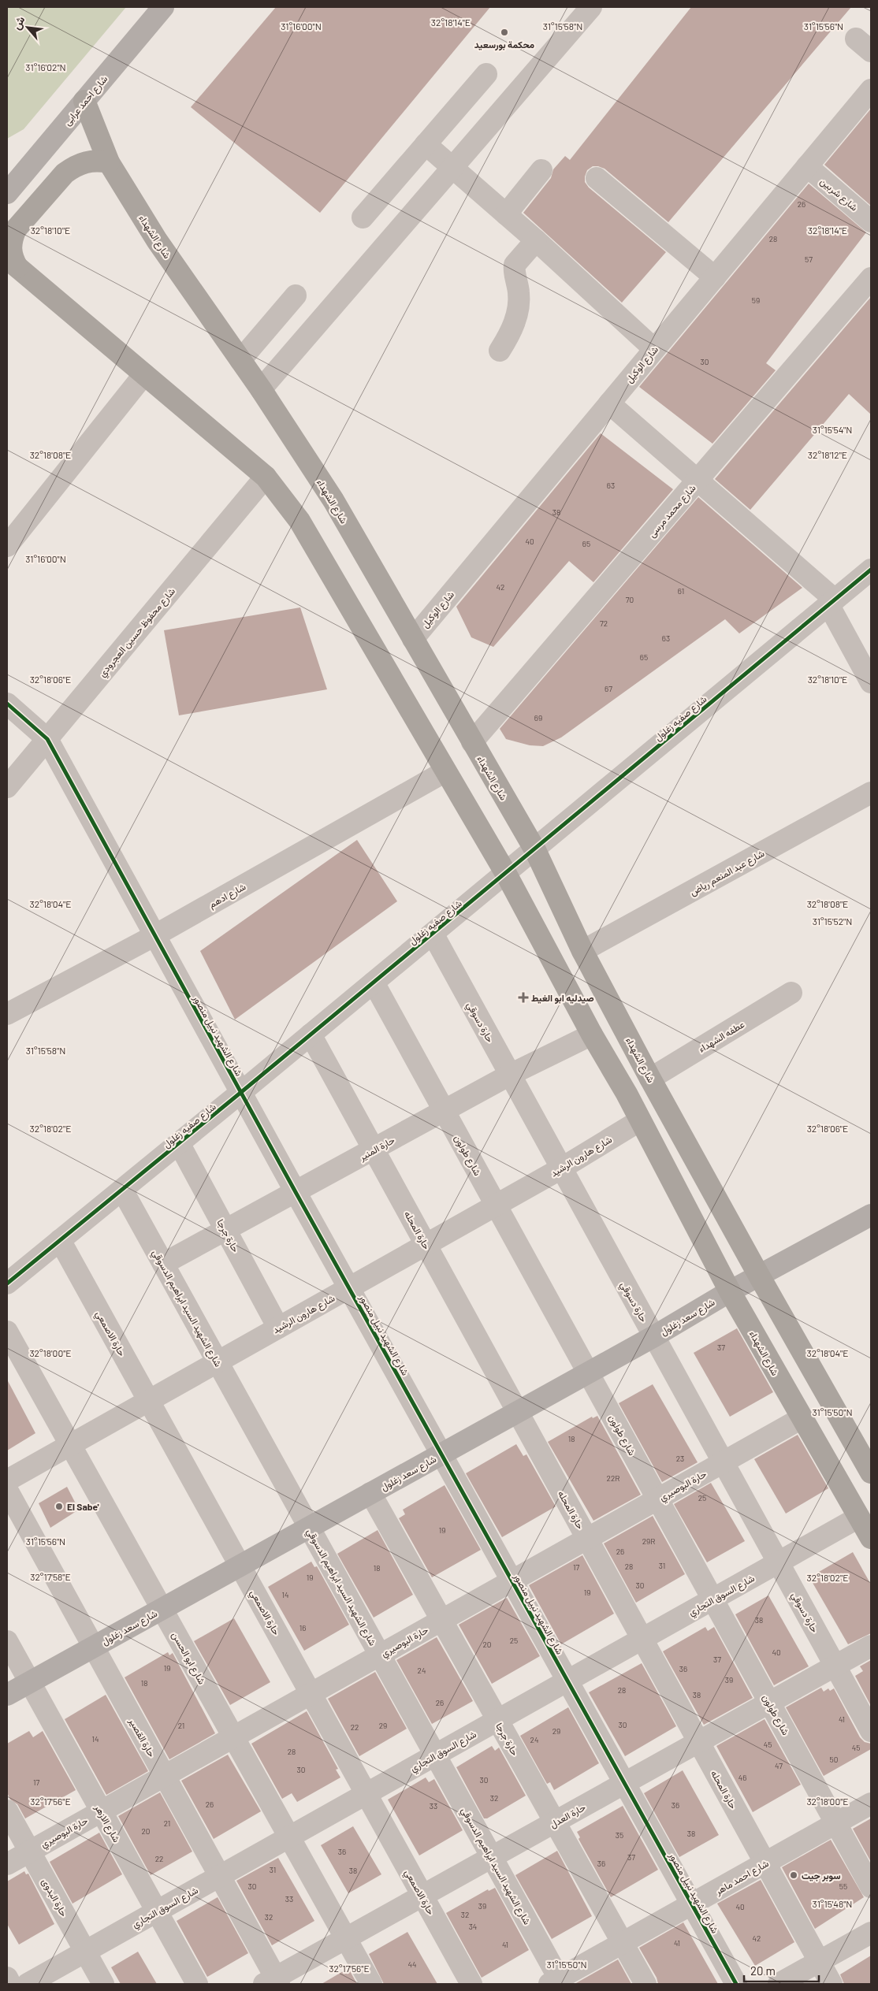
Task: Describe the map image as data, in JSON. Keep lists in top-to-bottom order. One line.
{"streets":{"highway":["شارع الشهداء"],"main road":["شارع احمد عرابى","شارع سعد زغلول"],"street":["شارع شربين","شارع الوكيل","شارع محمد مرسى","شارع محفوظ حسين العجرودي","شارع صفيه زغلول","شارع عبد المنعم رياض","شارع ادهم","حارة دسوقي","شارع الشهيد نبيل منصور","عطفه الشهداء","حارة المنير","شارع طولون","شارع هارون الرشيد","حارة المحله","حارة جرجا","شارع الشهيد السيد ابراهيم الدسوقي","حارة الاصمعي","حارة البوصيري","شارع السوق التجاري","شارع ابو الحسن","حارة القصير","حارة العدل","شارع الازهر","شارع احمد ماهر","حارة البدوى"]},"crossings":[["شارع احمد عرابى","شارع الشهداء"],["شارع شربين","شارع الوكيل"],["شارع الشهداء","شارع الوكيل"],["شارع الشهداء","شارع محمد مرسى"],["شارع الشهداء","شارع محفوظ حسين العجرودي"],["شارع الشهداء","شارع صفيه زغلول"],["شارع الشهداء","شارع عبد المنعم رياض"],["شارع الشهداء","شارع ادهم"],["شارع الشهداء","عطفه الشهداء"],["شارع الشهداء","حارة المنير"],["شارع الشهداء","شارع هارون الرشيد"],["شارع الشهداء","شارع سعد زغلول"],["شارع الشهداء","حارة البوصيري"],["شارع الشهداء","شارع السوق التجاري"],["شارع محفوظ حسين العجرودي","شارع الشهيد نبيل منصور"],["شارع صفيه زغلول","حارة دسوقي"],["شارع صفيه زغلول","شارع الشهيد نبيل منصور"],["شارع صفيه زغلول","شارع طولون"],["شارع صفيه زغلول","حارة المحله"],["شارع صفيه زغلول","حارة جرجا"],["شارع صفيه زغلول","شارع الشهيد السيد ابراهيم الدسوقي"],["شارع صفيه زغلول","حارة الاصمعي"],["شارع ادهم","شارع الشهيد نبيل منصور"],["حارة دسوقي","حارة المنير"],["حارة دسوقي","شارع هارون الرشيد"],["حارة دسوقي","شارع سعد زغلول"],["حارة دسوقي","حارة البوصيري"],["حارة دسوقي","شارع السوق التجاري"],["حارة دسوقي","حارة العدل"],["شارع الشهيد نبيل منصور","حارة المنير"],["شارع الشهيد نبيل منصور","شارع هارون الرشيد"],["شارع الشهيد نبيل منصور","شارع سعد زغلول"],["شارع الشهيد نبيل منصور","حارة البوصيري"],["شارع الشهيد نبيل منصور","شارع السوق التجاري"],["شارع الشهيد نبيل منصور","حارة العدل"],["شارع الشهيد نبيل منصور","شارع احمد ماهر"],["حارة المنير","شارع طولون"],["حارة المنير","حارة المحله"],["حارة المنير","حارة جرجا"],["حارة المنير","شارع الشهيد السيد ابراهيم الدسوقي"],["شارع طولون","شارع هارون الرشيد"],["شارع طولون","شارع سعد زغلول"],["شارع طولون","حارة البوصيري"],["شارع طولون","شارع السوق التجاري"],["شارع طولون","حارة العدل"],["شارع طولون","شارع احمد ماهر"],["شارع هارون الرشيد","حارة المحله"],["شارع هارون الرشيد","حارة جرجا"],["شارع هارون الرشيد","شارع الشهيد السيد ابراهيم الدسوقي"],["شارع هارون الرشيد","حارة الاصمعي"],["شارع هارون الرشيد","شارع ابو الحسن"],["حارة المحله","شارع سعد زغلول"],["حارة المحله","حارة البوصيري"],["حارة المحله","شارع السوق التجاري"],["حارة المحله","حارة العدل"],["حارة المحله","شارع احمد ماهر"],["حارة جرجا","شارع سعد زغلول"],["حارة جرجا","حارة البوصيري"],["حارة جرجا","شارع السوق التجاري"],["حارة جرجا","حارة العدل"],["حارة جرجا","شارع احمد ماهر"],["شارع الشهيد السيد ابراهيم الدسوقي","شارع سعد زغلول"],["شارع الشهيد السيد ابراهيم الدسوقي","حارة البوصيري"],["شارع الشهيد السيد ابراهيم الدسوقي","شارع السوق التجاري"],["شارع الشهيد السيد ابراهيم الدسوقي","حارة العدل"],["شارع الشهيد السيد ابراهيم الدسوقي","شارع احمد ماهر"],["شارع سعد زغلول","حارة الاصمعي"],["شارع سعد زغلول","شارع ابو الحسن"],["شارع سعد زغلول","حارة القصير"],["شارع سعد زغلول","شارع الازهر"],["حارة الاصمعي","حارة البوصيري"],["حارة الاصمعي","شارع السوق التجاري"],["حارة الاصمعي","حارة العدل"],["حارة البوصيري","شارع ابو الحسن"],["حارة البوصيري","حارة القصير"],["حارة البوصيري","شارع الازهر"],["حارة البوصيري","حارة البدوى"],["شارع السوق التجاري","شارع ابو الحسن"],["شارع السوق التجاري","حارة القصير"],["شارع السوق التجاري","شارع الازهر"],["شارع السوق التجاري","حارة البدوى"],["شارع ابو الحسن","حارة العدل"],["حارة القصير","حارة العدل"]],"places":{"other":["محكمة بورسعيد","El Sabe'","سوبر جيت"],"health":["صيدليه ابو الغيط"]},"house_numbers":["26","28","57","59","30","63","38","40","65","42","61","70","72","63","65","67","69","37","18","23","22R","25","19","29R","26","31","28","17","18","19","30","19","14","38","16","25","20","40","37","19","36","24","39","18","28","38","26","41","30","21","29","22","29","14","24","45","45","28","50","47","30","46","30","17","32","26","36","33","21","20","38","35","36","37","22","36","31","38","30","55","33","39","40","32","32","34","42","41","41","44"],"scale_bar":"20 m","north":"top left","coordinates":["32°18'14\"E","31°16'00\"N","31°15'58\"N","31°15'56\"N","31°16'02\"N","32°18'10\"E","31°15'54\"N","32°18'08\"E","32°18'12\"E","32°18'06\"E","32°18'04\"E","31°15'52\"N","32°18'02\"E","32°18'00\"E","31°15'50\"N","32°17'58\"E","32°17'56\"E","31°15'48\"N"]}
